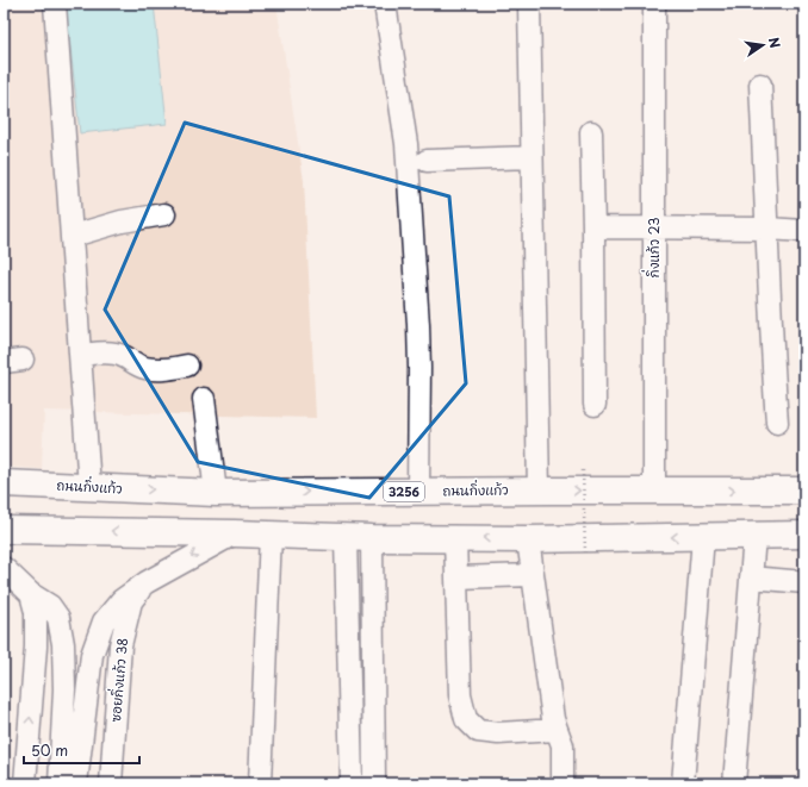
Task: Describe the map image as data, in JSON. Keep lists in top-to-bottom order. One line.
{"streets":{"main road":["ถนนกิ่งแก้ว","3256"],"street":["กิ่งแก้ว 23","ซอยกิ่งแก้ว 38"]},"crossings":[["กิ่งแก้ว 23","ถนนกิ่งแก้ว"]],"scale_bar":"50 m","north":"right"}
